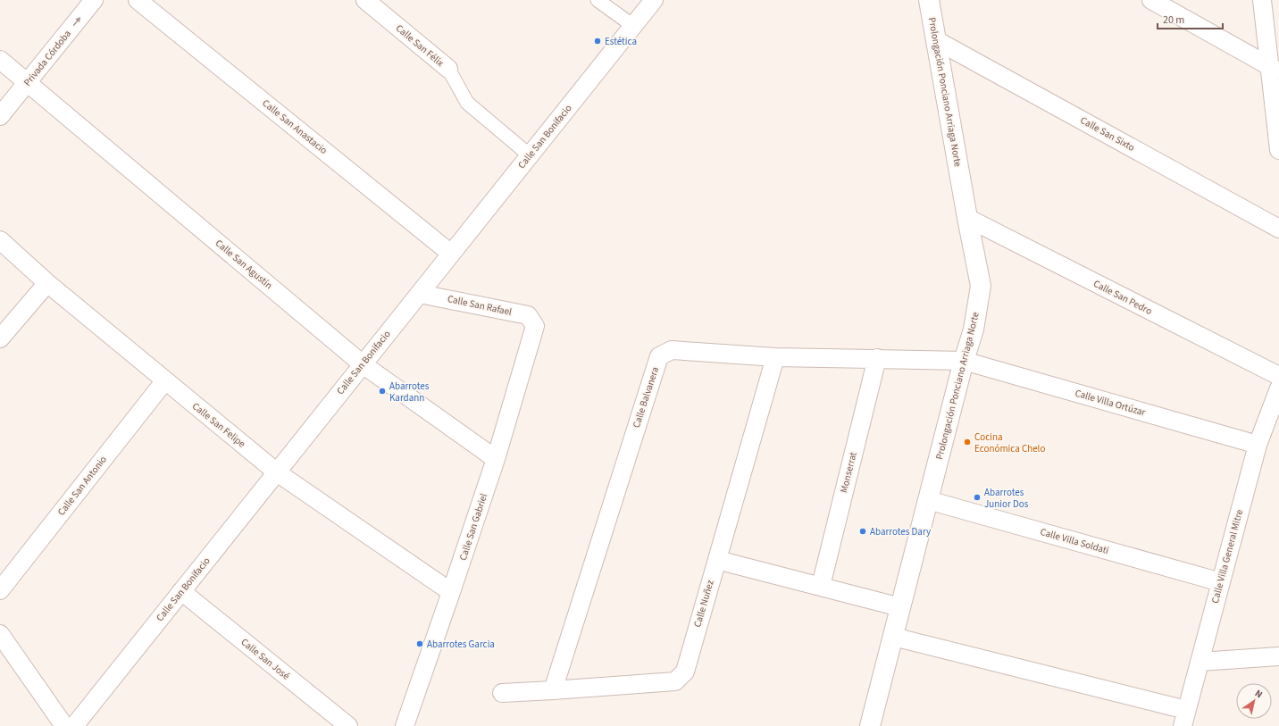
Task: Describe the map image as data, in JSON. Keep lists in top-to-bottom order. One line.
{"streets":{"street":["Calle San Félix","Privada Córdoba","Prolongación Ponciano Arriaga Norte","Calle San Anastacio","Calle San Sixto","Calle San Bonifacio","Calle San Agustín","Calle San Pedro","Calle San Rafael","Calle Balvanera","Calle Villa Ortúzar","Calle San Felipe","Monserrat","Calle San Antonio","Calle San Gabriel","Calle Villa Soldati","Calle Villa General Mitre","Calle Nuñez","Calle San José"]},"crossings":[["Calle San Félix","Calle San Bonifacio"],["Privada Córdoba","Calle San Agustín"],["Prolongación Ponciano Arriaga Norte","Calle San Sixto"],["Prolongación Ponciano Arriaga Norte","Calle San Pedro"],["Prolongación Ponciano Arriaga Norte","Calle Balvanera"],["Prolongación Ponciano Arriaga Norte","Calle Villa Ortúzar"],["Prolongación Ponciano Arriaga Norte","Calle Villa Soldati"],["Calle San Anastacio","Calle San Bonifacio"],["Calle San Bonifacio","Calle San Agustín"],["Calle San Bonifacio","Calle San Rafael"],["Calle San Bonifacio","Calle San Felipe"],["Calle San Bonifacio","Calle San José"],["Calle San Agustín","Calle San Gabriel"],["Calle San Rafael","Calle San Gabriel"],["Calle Balvanera","Calle Villa Ortúzar"],["Calle Balvanera","Monserrat"],["Calle Balvanera","Calle Nuñez"],["Calle Villa Ortúzar","Calle Villa General Mitre"],["Calle San Felipe","Calle San Antonio"],["Calle San Felipe","Calle San Gabriel"],["Calle Villa Soldati","Calle Villa General Mitre"]],"one_way":["Privada Córdoba"],"places":["Estética","Abarrotes Kardann","Cocina Económica Chelo","Abarrotes Junior Dos","Abarrotes Dary","Abarrotes Garcia"],"scale_bar":"20 m","north":"top right"}
